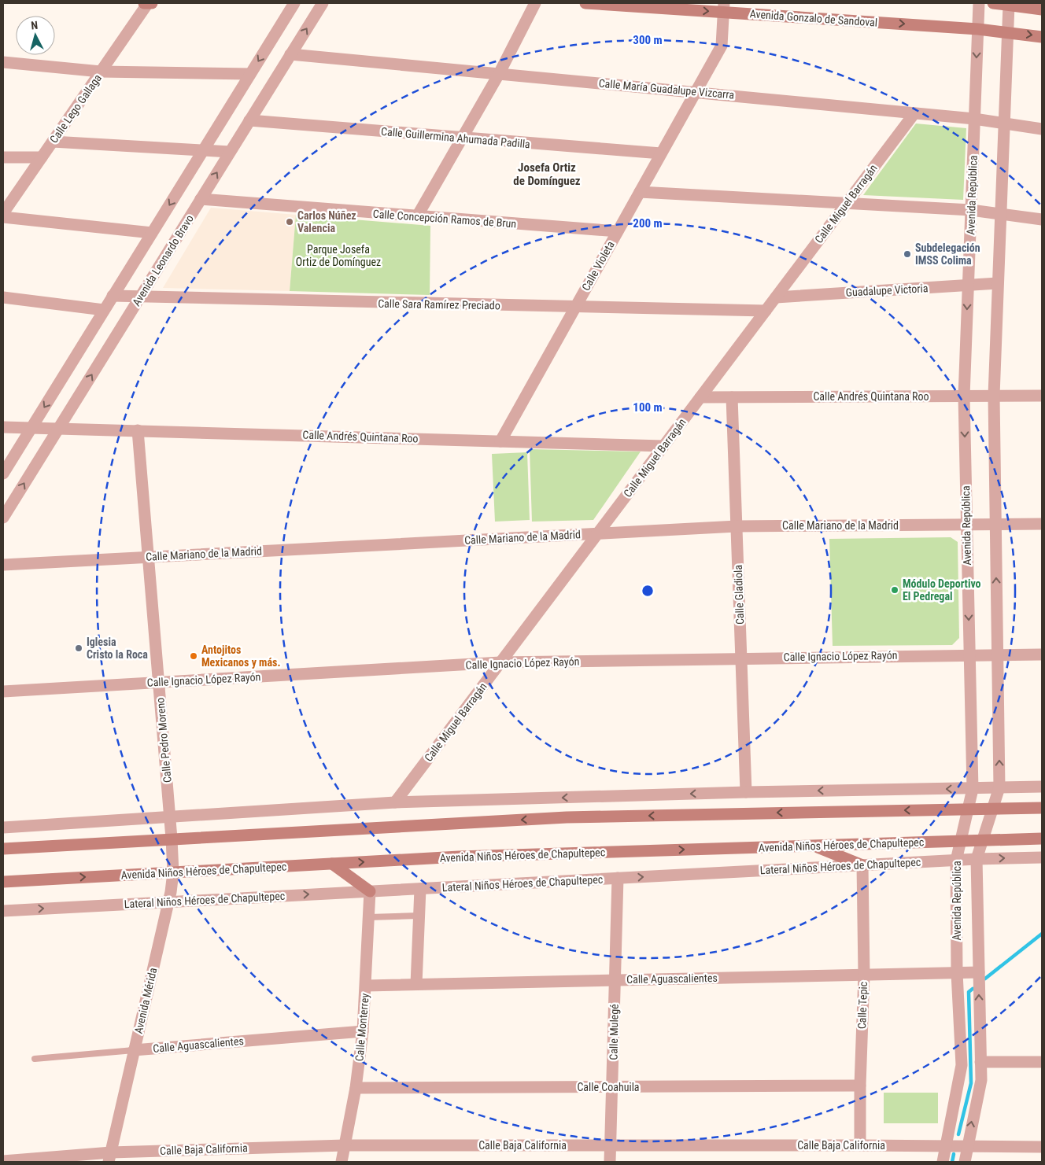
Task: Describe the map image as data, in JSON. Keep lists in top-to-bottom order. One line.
{"streets":{"main road":["Avenida Gonzalo de Sandoval","Avenida Niños Héroes de Chapultepec"],"street":["Calle María Guadalupe Vizcarra","Calle Lego Gallaga","Calle Guillermina Ahumada Padilla","Avenida República","Calle Miguel Barragán","Calle Concepción Ramos de Brun","Avenida Leonardo Bravo","Calle Violeta","Guadalupe Victoria","Calle Sara Ramírez Preciado","Calle Andrés Quintana Roo","Calle Mariano de la Madrid","Calle Gladiola","Calle Ignacio López Rayón","Calle Pedro Moreno","Lateral Niños Héroes de Chapultepec","Calle Aguascalientes","Avenida Mérida","Calle Tepic","Calle Monterrey","Calle Mulegé","Calle Coahuila","Calle Baja California"]},"crossings":[["Avenida Gonzalo de Sandoval","Avenida República"],["Avenida Gonzalo de Sandoval","Calle Violeta"],["Calle María Guadalupe Vizcarra","Avenida República"],["Calle María Guadalupe Vizcarra","Calle Miguel Barragán"],["Calle María Guadalupe Vizcarra","Avenida Leonardo Bravo"],["Calle María Guadalupe Vizcarra","Calle Violeta"],["Calle Guillermina Ahumada Padilla","Avenida Leonardo Bravo"],["Calle Guillermina Ahumada Padilla","Calle Violeta"],["Avenida República","Guadalupe Victoria"],["Avenida República","Calle Andrés Quintana Roo"],["Avenida República","Calle Mariano de la Madrid"],["Avenida República","Calle Ignacio López Rayón"],["Avenida República","Avenida Niños Héroes de Chapultepec"],["Avenida República","Lateral Niños Héroes de Chapultepec"],["Avenida República","Calle Aguascalientes"],["Avenida República","Calle Baja California"],["Calle Miguel Barragán","Guadalupe Victoria"],["Calle Miguel Barragán","Calle Sara Ramírez Preciado"],["Calle Miguel Barragán","Calle Andrés Quintana Roo"],["Calle Miguel Barragán","Calle Mariano de la Madrid"],["Calle Miguel Barragán","Calle Ignacio López Rayón"],["Calle Concepción Ramos de Brun","Avenida Leonardo Bravo"],["Calle Concepción Ramos de Brun","Calle Violeta"],["Avenida Leonardo Bravo","Calle Sara Ramírez Preciado"],["Avenida Leonardo Bravo","Calle Andrés Quintana Roo"],["Calle Violeta","Calle Sara Ramírez Preciado"],["Calle Violeta","Calle Andrés Quintana Roo"],["Calle Andrés Quintana Roo","Calle Gladiola"],["Calle Andrés Quintana Roo","Calle Pedro Moreno"],["Calle Mariano de la Madrid","Calle Gladiola"],["Calle Mariano de la Madrid","Calle Pedro Moreno"],["Calle Gladiola","Calle Ignacio López Rayón"],["Calle Ignacio López Rayón","Calle Pedro Moreno"],["Calle Pedro Moreno","Avenida Mérida"],["Avenida Niños Héroes de Chapultepec","Avenida Mérida"],["Lateral Niños Héroes de Chapultepec","Avenida Mérida"],["Lateral Niños Héroes de Chapultepec","Calle Tepic"],["Lateral Niños Héroes de Chapultepec","Calle Monterrey"],["Lateral Niños Héroes de Chapultepec","Calle Mulegé"],["Calle Aguascalientes","Avenida Mérida"],["Calle Aguascalientes","Calle Tepic"],["Calle Aguascalientes","Calle Monterrey"],["Calle Aguascalientes","Calle Mulegé"],["Avenida Mérida","Calle Baja California"],["Calle Tepic","Calle Coahuila"],["Calle Tepic","Calle Baja California"],["Calle Monterrey","Calle Coahuila"],["Calle Monterrey","Calle Baja California"],["Calle Mulegé","Calle Coahuila"],["Calle Mulegé","Calle Baja California"]],"one_way":["Avenida Gonzalo de Sandoval"],"districts":["Josefa Ortiz de Domínguez"],"parks":["Parque Josefa Ortiz de Domínguez"],"places":["Carlos Núñez Valencia","Subdelegación IMSS Colima","Módulo Deportivo El Pedregal","Iglesia Cristo la Roca","Antojitos Mexicanos y más."],"north":"top","rings":["300 m","200 m","100 m"]}
